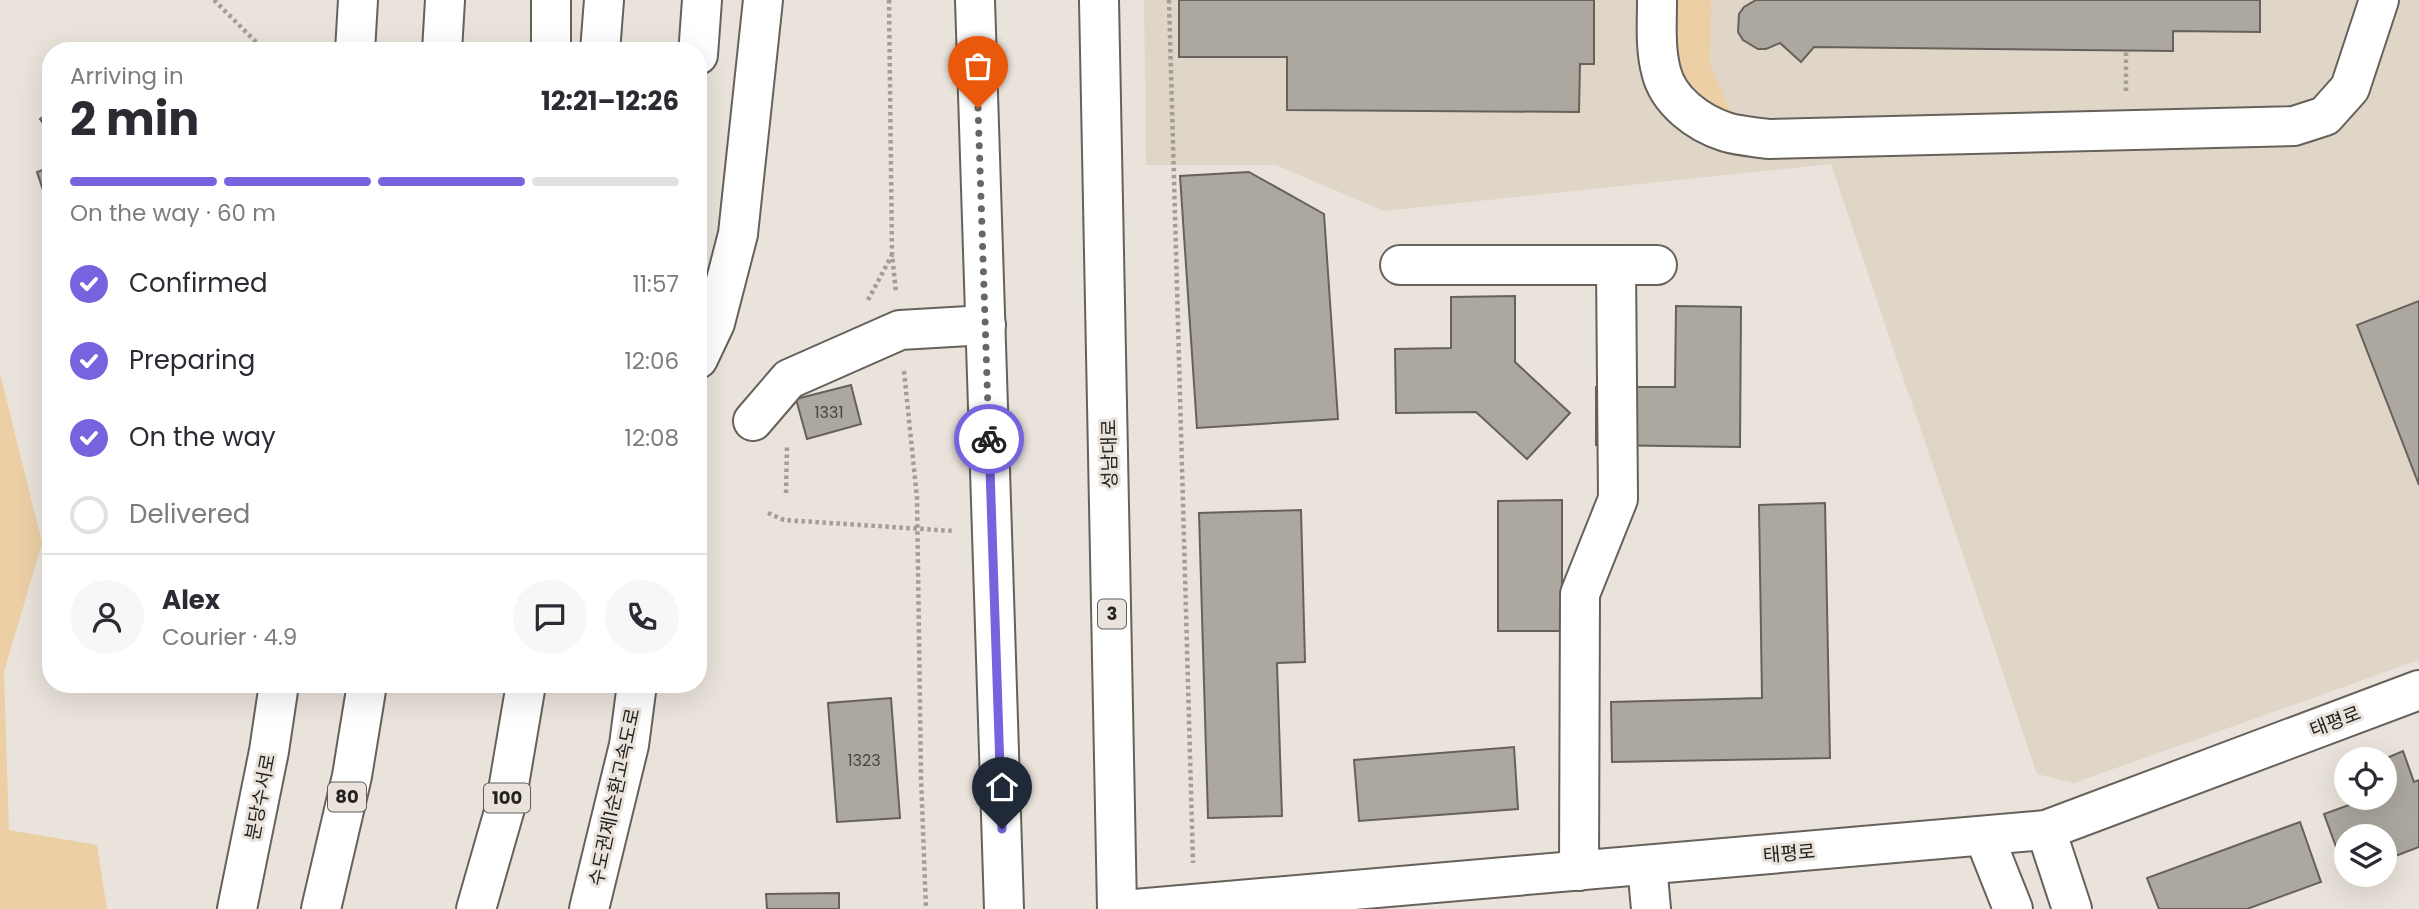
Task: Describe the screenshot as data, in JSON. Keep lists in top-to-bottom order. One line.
{"streets":{"main road":["성남대로","3","태평로","분당수서로","80","수도권제1순환고속도로","100"]},"house_numbers":["1331","1323"],"page":{"heading":["2 min","Arriving in","12:21–12:26"],"panel":["Alex","Courier · 4.9"],"bar":"On the way · 60 m","list":[["Confirmed","11:57"],["Preparing","12:06"],["On the way","12:08"],"Delivered"]}}
